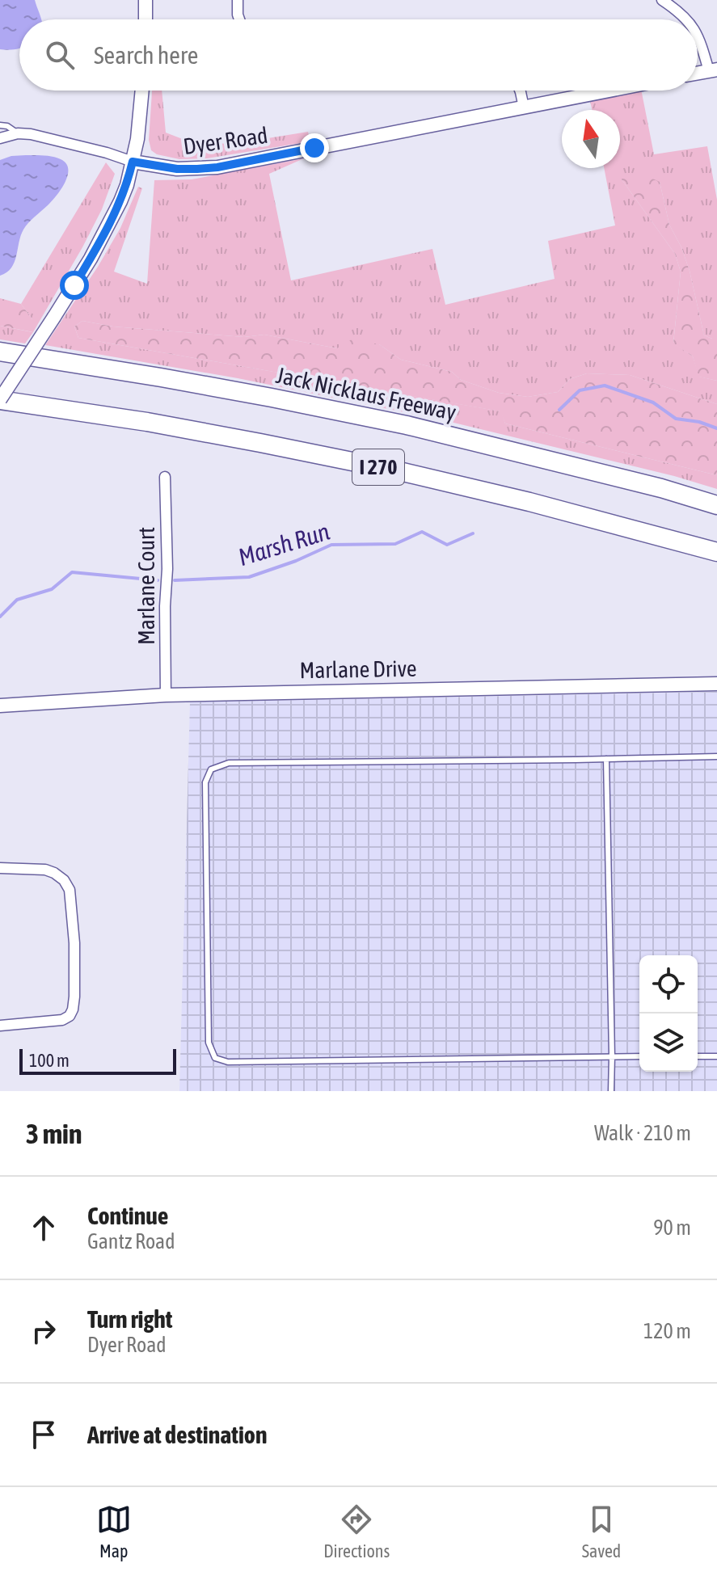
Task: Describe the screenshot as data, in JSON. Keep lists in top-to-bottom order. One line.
{"streets":{"highway":["Jack Nicklaus Freeway","I 270"],"street":["Dyer Road","Marlane Court","Marlane Drive"]},"crossings":[["Marlane Court","Marlane Drive"]],"water":["Marsh Run"],"scale_bar":"100 m","north":"top","page":{"search":"Search here","scale":"100 m","heading":["3 min","Walk · 210 m"],"list":[["Continue","Gantz Road","90 m"],["Turn right","Dyer Road","120 m"],"Arrive at destination"],"nav":["Map","Directions","Saved"]}}
